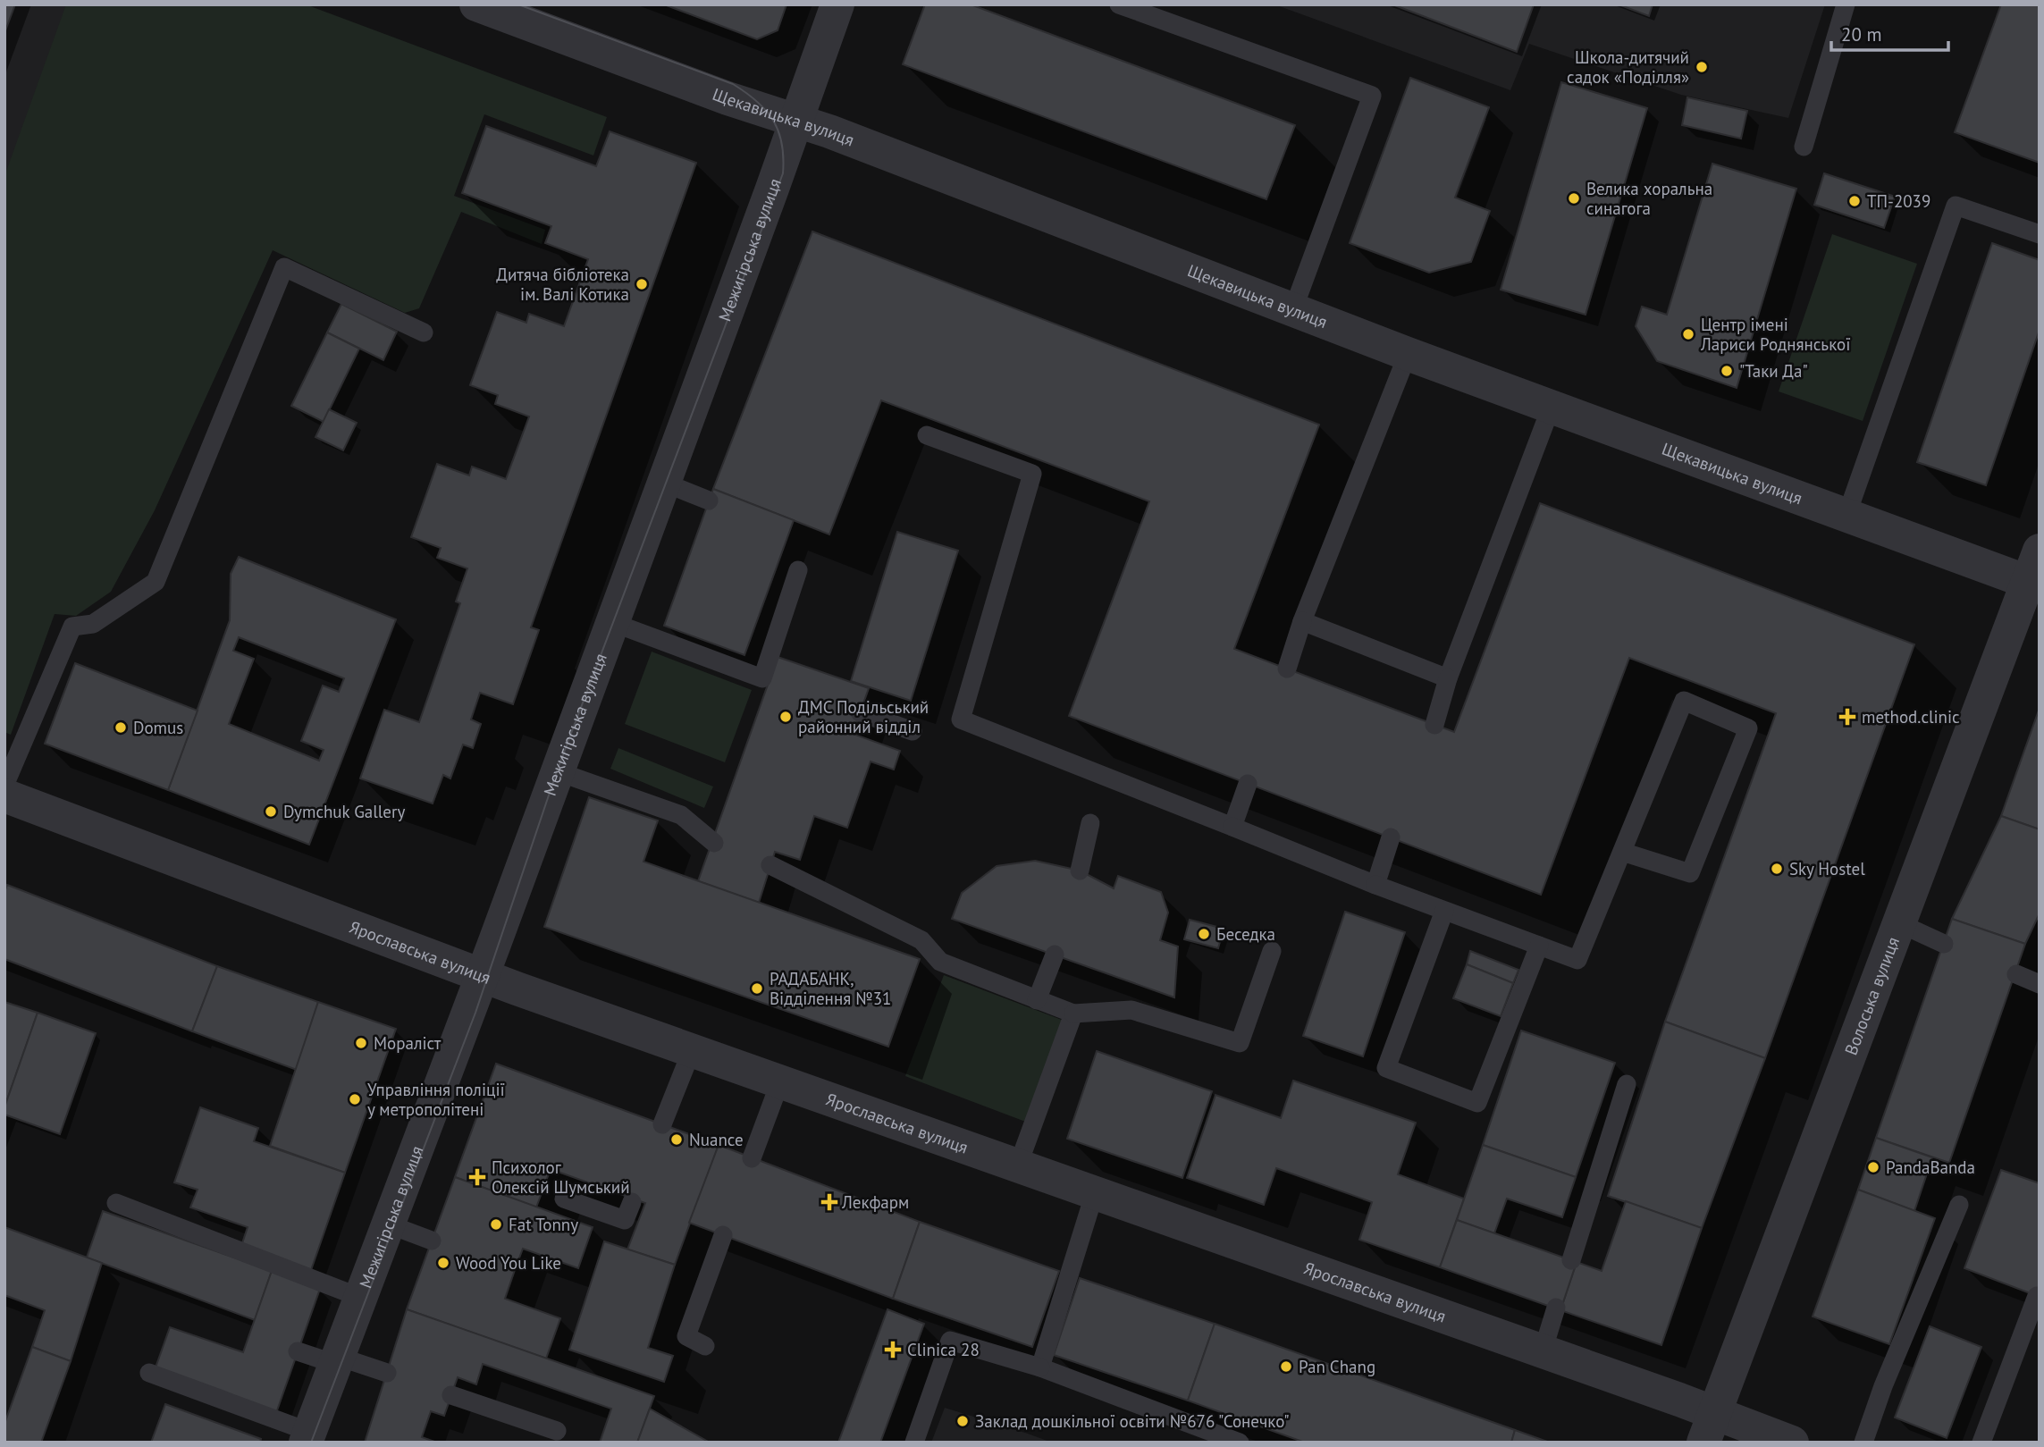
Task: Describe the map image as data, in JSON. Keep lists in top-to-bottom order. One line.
{"streets":{"street":["Щекавицька вулиця","Межигірська вулиця","Ярославська вулиця","Волоська вулиця"]},"crossings":[["Щекавицька вулиця","Межигірська вулиця"],["Щекавицька вулиця","Волоська вулиця"],["Межигірська вулиця","Ярославська вулиця"],["Ярославська вулиця","Волоська вулиця"]],"places":{"other":["Школа-дитячий садок «Поділля»","Велика хоральна синагога","ТП-2039","Дитяча бібліотека ім. Валі Котика","Центр імені Лариси Роднянської","\"Таки Да\"","ДМС Подільський районний відділ","Domus","Dymchuk Gallery","Sky Hostel","Беседка","РАДАБАНК, Відділення №31","Мораліст","Управління поліції у метрополітені","Nuance","PandaBanda","Fat Tonny","Wood You Like","Pan Chang","Заклад дошкільної освіти №676 \"Сонечко\""],"health":["method.clinic","Психолог Олексій Шумський","Лекфарм","Clinica 28"]},"scale_bar":"20 m"}
